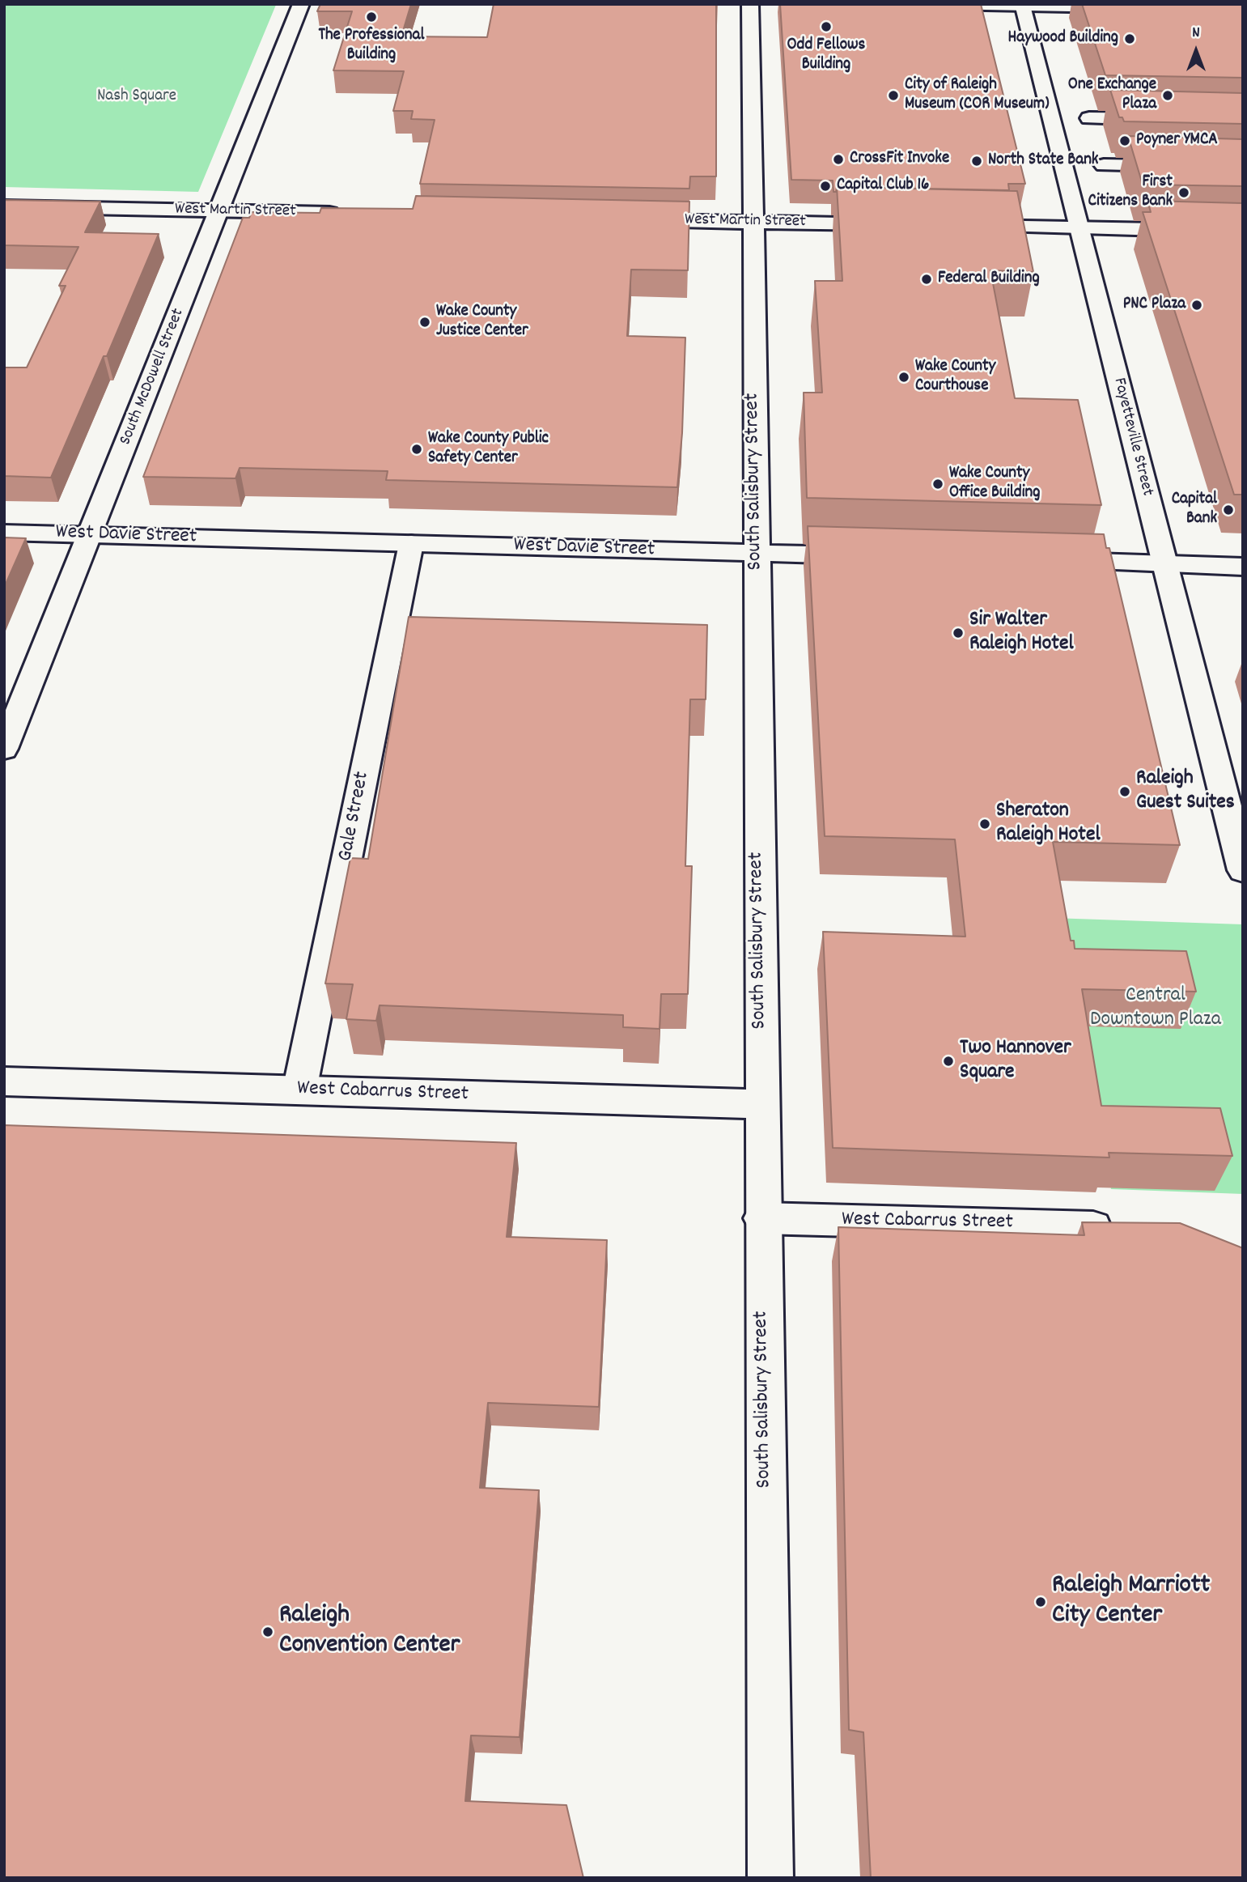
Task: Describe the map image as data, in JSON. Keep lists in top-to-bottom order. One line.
{"streets":{"street":["West Martin Street","South McDowell Street","Fayetteville Street","South Salisbury Street","West Davie Street","Gale Street","West Cabarrus Street"]},"crossings":[["West Martin Street","South McDowell Street"],["West Martin Street","South Salisbury Street"],["South McDowell Street","West Davie Street"],["South Salisbury Street","West Davie Street"],["South Salisbury Street","West Cabarrus Street"],["West Davie Street","Gale Street"],["Gale Street","West Cabarrus Street"]],"parks":["Nash Square","Central Downtown Plaza"],"places":["The Professional Building","Odd Fellows Building","Haywood Building","City of Raleigh Museum (COR Museum)","One Exchange Plaza","Poyner YMCA","CrossFit Invoke","North State Bank","Capital Club 16","First Citizens Bank","Federal Building","PNC Plaza","Wake County Justice Center","Wake County Courthouse","Wake County Public Safety Center","Wake County Office Building","Capital Bank","Sir Walter Raleigh Hotel","Raleigh Guest Suites","Sheraton Raleigh Hotel","Two Hannover Square","Raleigh Marriott City Center","Raleigh Convention Center"],"north":"top"}
